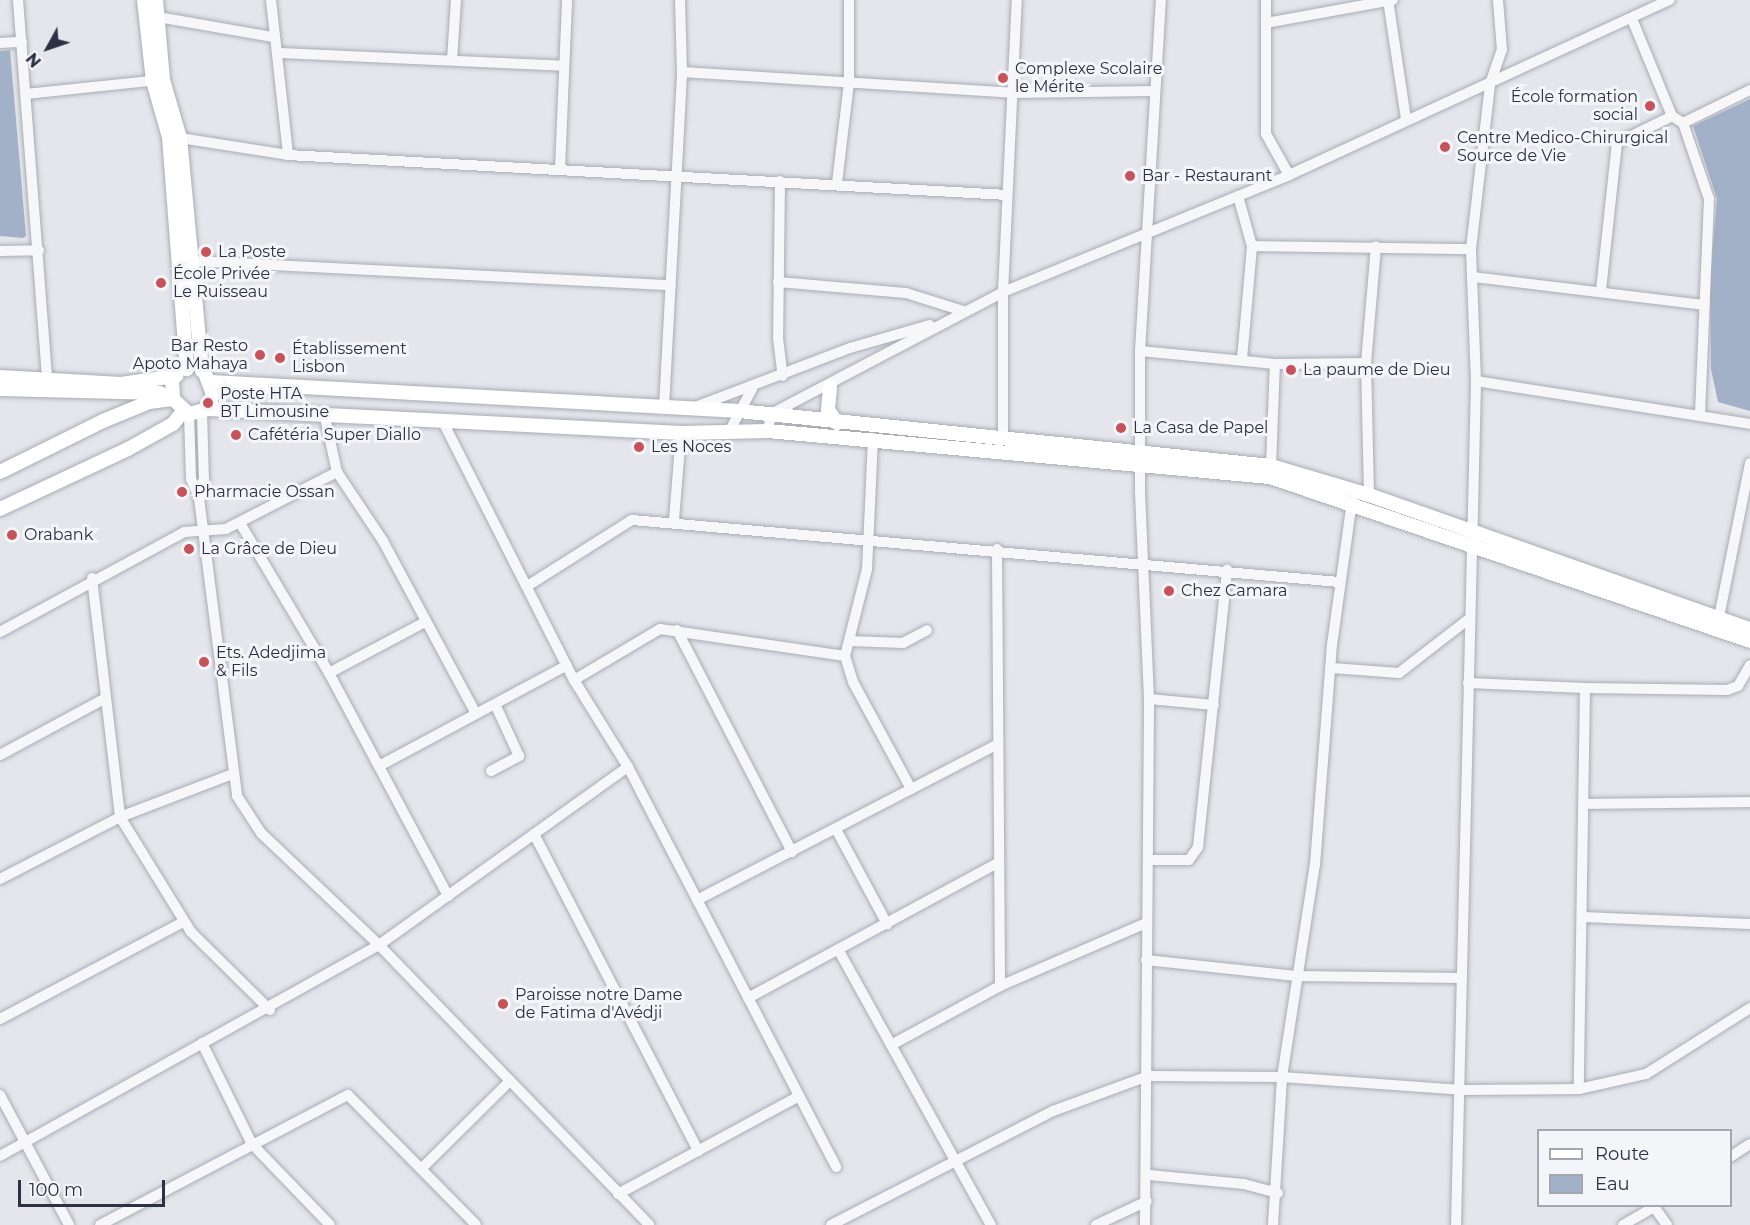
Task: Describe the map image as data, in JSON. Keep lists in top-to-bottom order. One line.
{"places":["Complexe Scolaire le Mérite","École formation social","Centre Medico-Chirurgical Source de Vie","Bar - Restaurant","La Poste","École Privée Le Ruisseau","Bar Resto Apoto Mahaya","Établissement Lisbon","La paume de Dieu","Poste HTA BT Limousine","La Casa de Papel","Cafétéria Super Diallo","Les Noces","Pharmacie Ossan","Orabank","La Grâce de Dieu","Chez Camara","Ets. Adedjima & Fils","Paroisse notre Dame de Fatima d'Avédji"],"legend":["Route","Eau"],"scale_bar":"100 m","north":"bottom left"}
